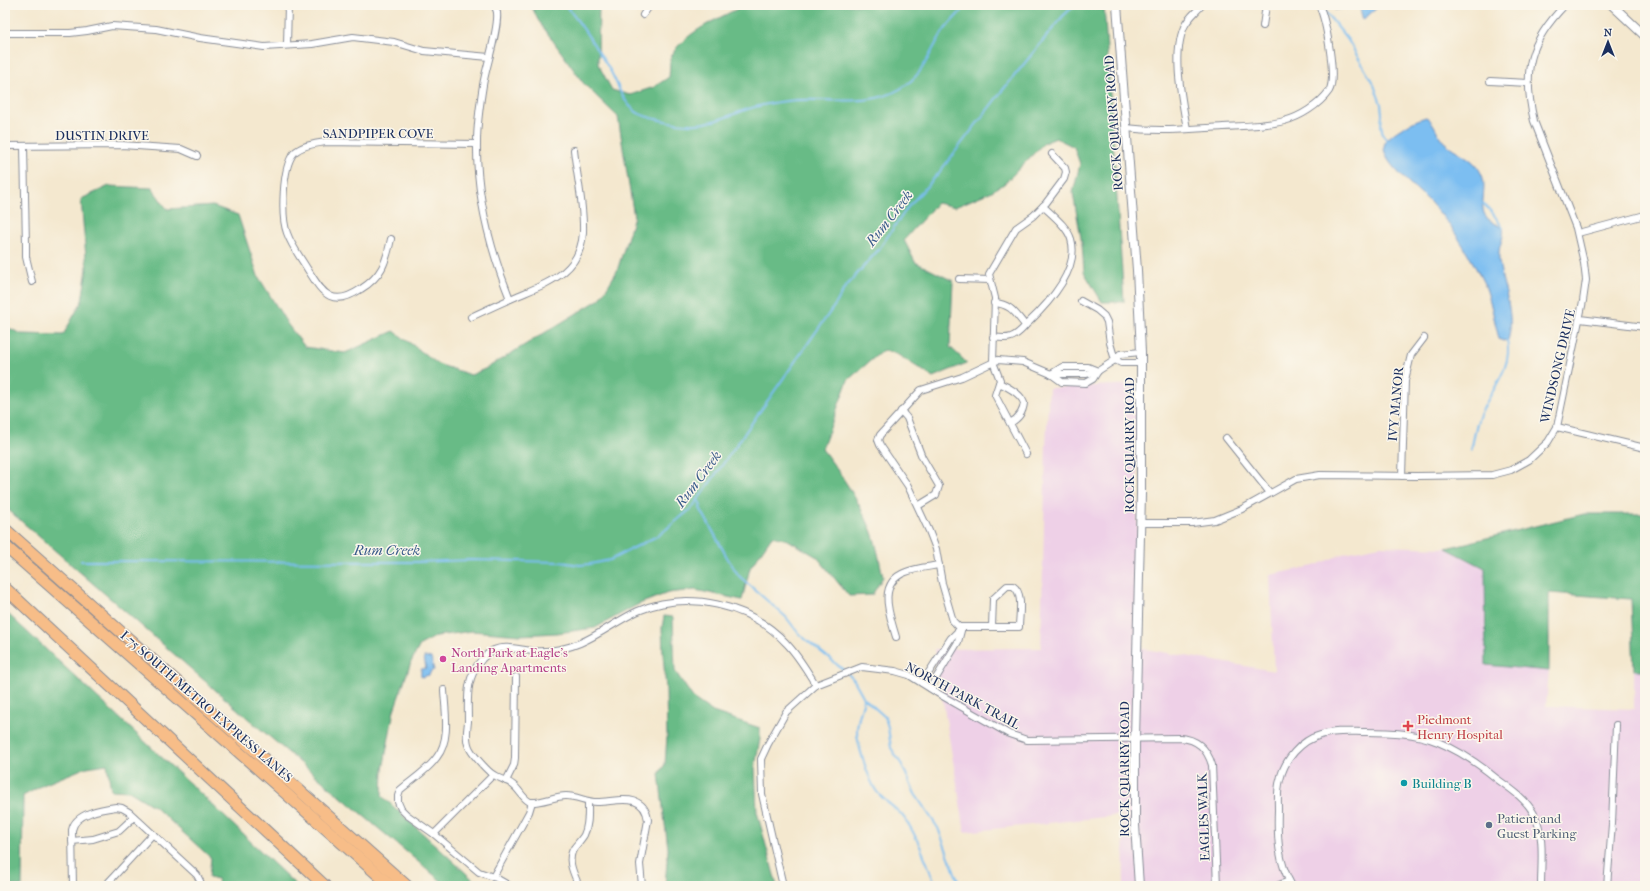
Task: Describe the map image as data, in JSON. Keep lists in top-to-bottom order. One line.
{"streets":{"highway":["I-75 SOUTH METRO EXPRESS LANES"],"street":["ROCK QUARRY ROAD","SANDPIPER COVE","DUSTIN DRIVE","WINDSONG DRIVE","IVY MANOR","NORTH PARK TRAIL","EAGLES WALK"]},"crossings":[["ROCK QUARRY ROAD","WINDSONG DRIVE"],["ROCK QUARRY ROAD","NORTH PARK TRAIL"],["ROCK QUARRY ROAD","EAGLES WALK"],["WINDSONG DRIVE","IVY MANOR"],["NORTH PARK TRAIL","EAGLES WALK"]],"water":["Rum Creek"],"places":{"other":["North Park at Eagle's Landing Apartments","Building B","Patient and Guest Parking"],"health":["Piedmont Henry Hospital"]},"north":"top"}
